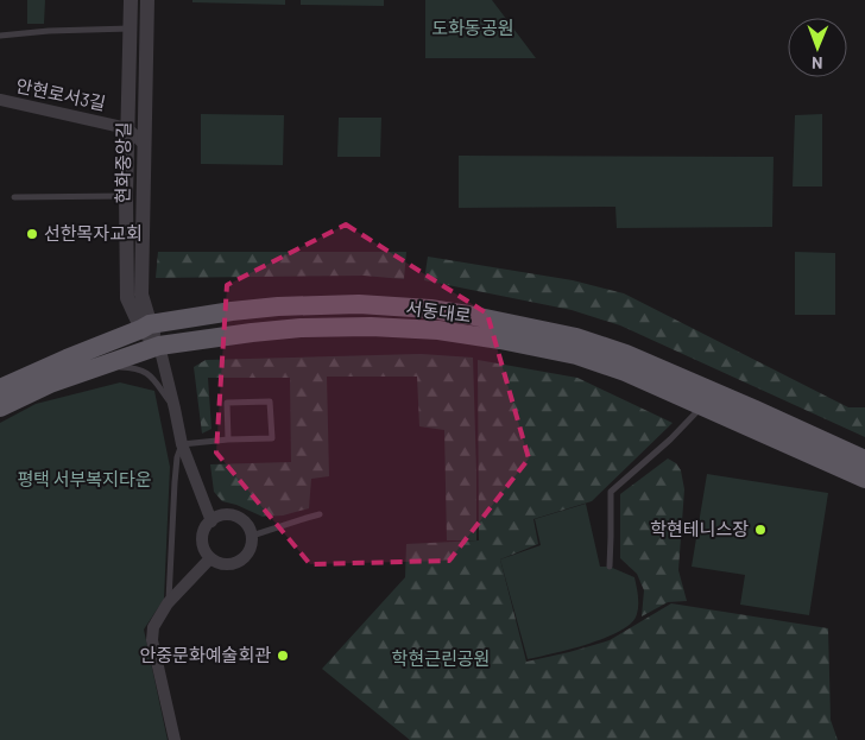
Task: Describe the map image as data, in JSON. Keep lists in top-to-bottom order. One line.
{"streets":{"main road":["서동대로"],"street":["안현로서3길","현화중앙길"]},"crossings":[["현화중앙길","서동대로"]],"parks":["도화동공원","평택 서부복지타운","학현근린공원"],"places":["선한목자교회","학현테니스장","안중문화예술회관"],"north":"bottom"}
